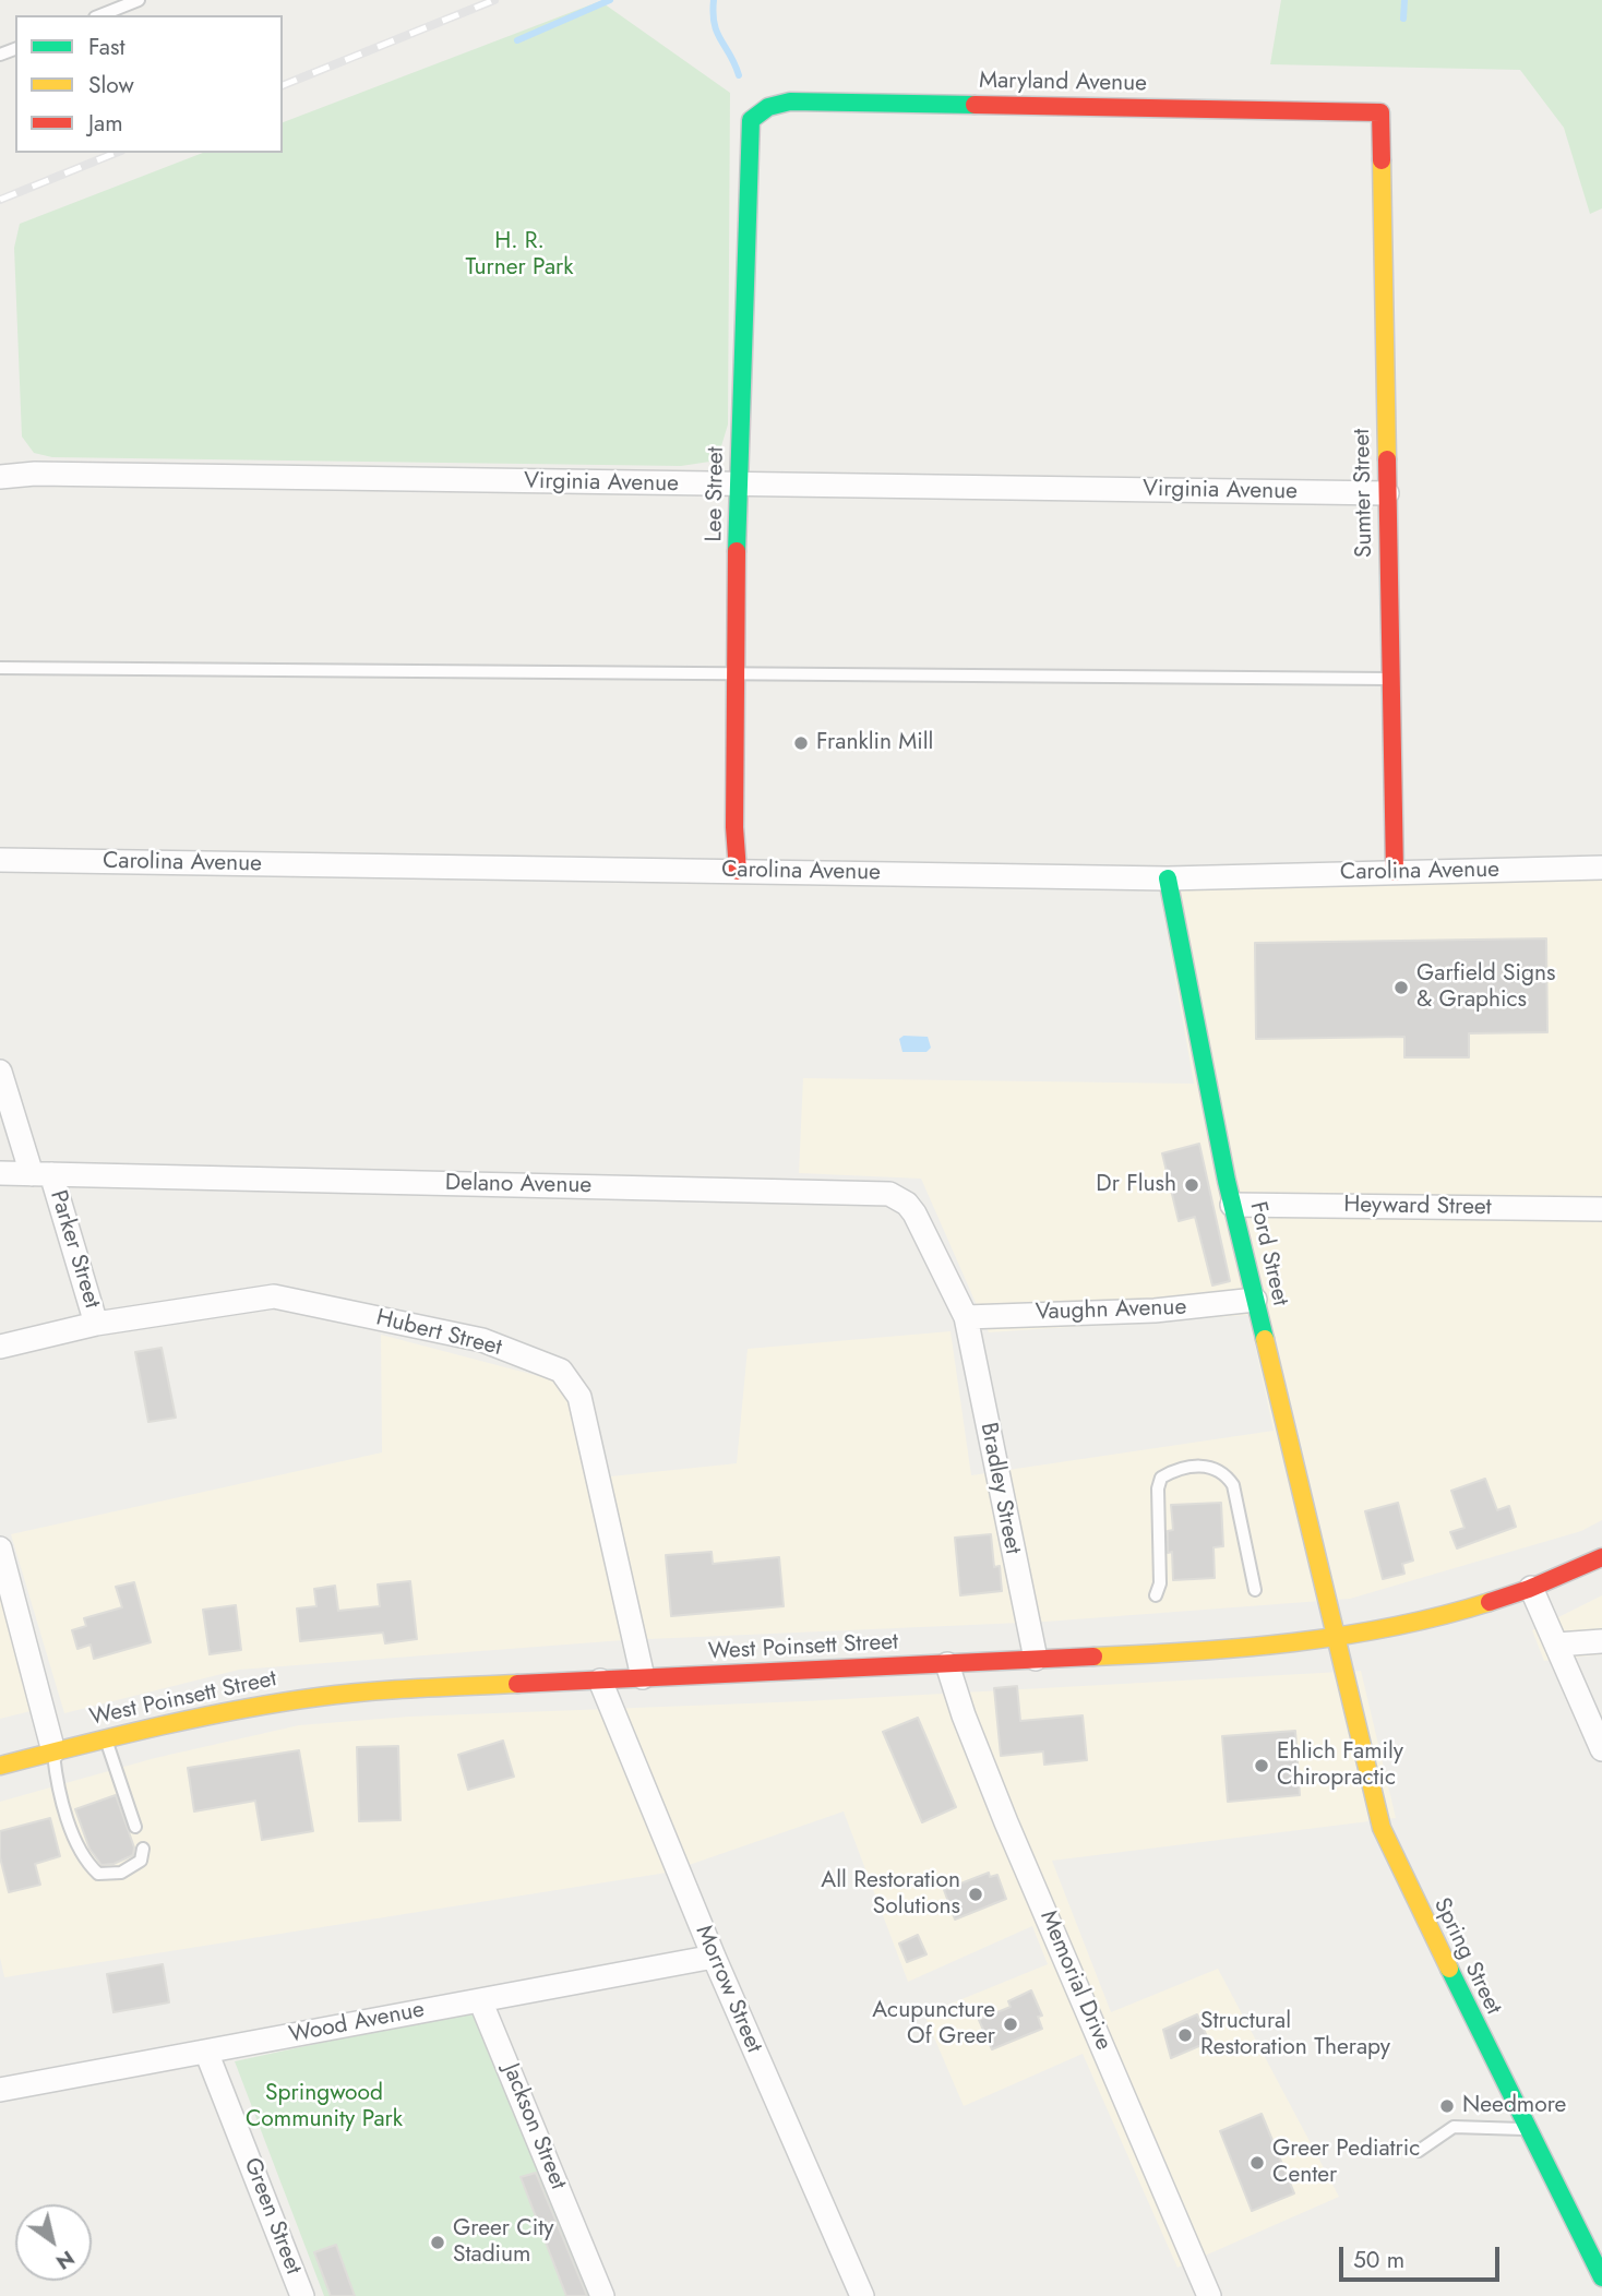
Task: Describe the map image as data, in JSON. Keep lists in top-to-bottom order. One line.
{"streets":{"street":["Maryland Avenue","Virginia Avenue","Sumter Street","Lee Street","Carolina Avenue","Delano Avenue","Heyward Street","Parker Street","Ford Street","Vaughn Avenue","Hubert Street","Bradley Street","West Poinsett Street","Spring Street","Memorial Drive","Morrow Street","Wood Avenue","Jackson Street","Green Street"]},"crossings":[["Maryland Avenue","Sumter Street"],["Maryland Avenue","Lee Street"],["Virginia Avenue","Sumter Street"],["Virginia Avenue","Lee Street"],["Sumter Street","Carolina Avenue"],["Lee Street","Carolina Avenue"],["Carolina Avenue","Ford Street"],["Delano Avenue","Parker Street"],["Delano Avenue","Vaughn Avenue"],["Delano Avenue","Bradley Street"],["Heyward Street","Ford Street"],["Parker Street","Hubert Street"],["Ford Street","Vaughn Avenue"],["Ford Street","West Poinsett Street"],["Ford Street","Spring Street"],["Vaughn Avenue","Bradley Street"],["Hubert Street","West Poinsett Street"],["Bradley Street","West Poinsett Street"],["West Poinsett Street","Spring Street"],["West Poinsett Street","Memorial Drive"],["West Poinsett Street","Morrow Street"],["Morrow Street","Wood Avenue"],["Wood Avenue","Jackson Street"],["Wood Avenue","Green Street"]],"parks":["H. R. Turner Park","Springwood Community Park"],"places":["Franklin Mill","Garfield Signs & Graphics","Dr Flush","Ehlich Family Chiropractic","All Restoration Solutions","Acupuncture Of Greer","Structural Restoration Therapy","Needmore","Greer Pediatric Center","Greer City Stadium"],"legend":["Fast","Slow","Jam"],"scale_bar":"50 m","north":"bottom right"}
